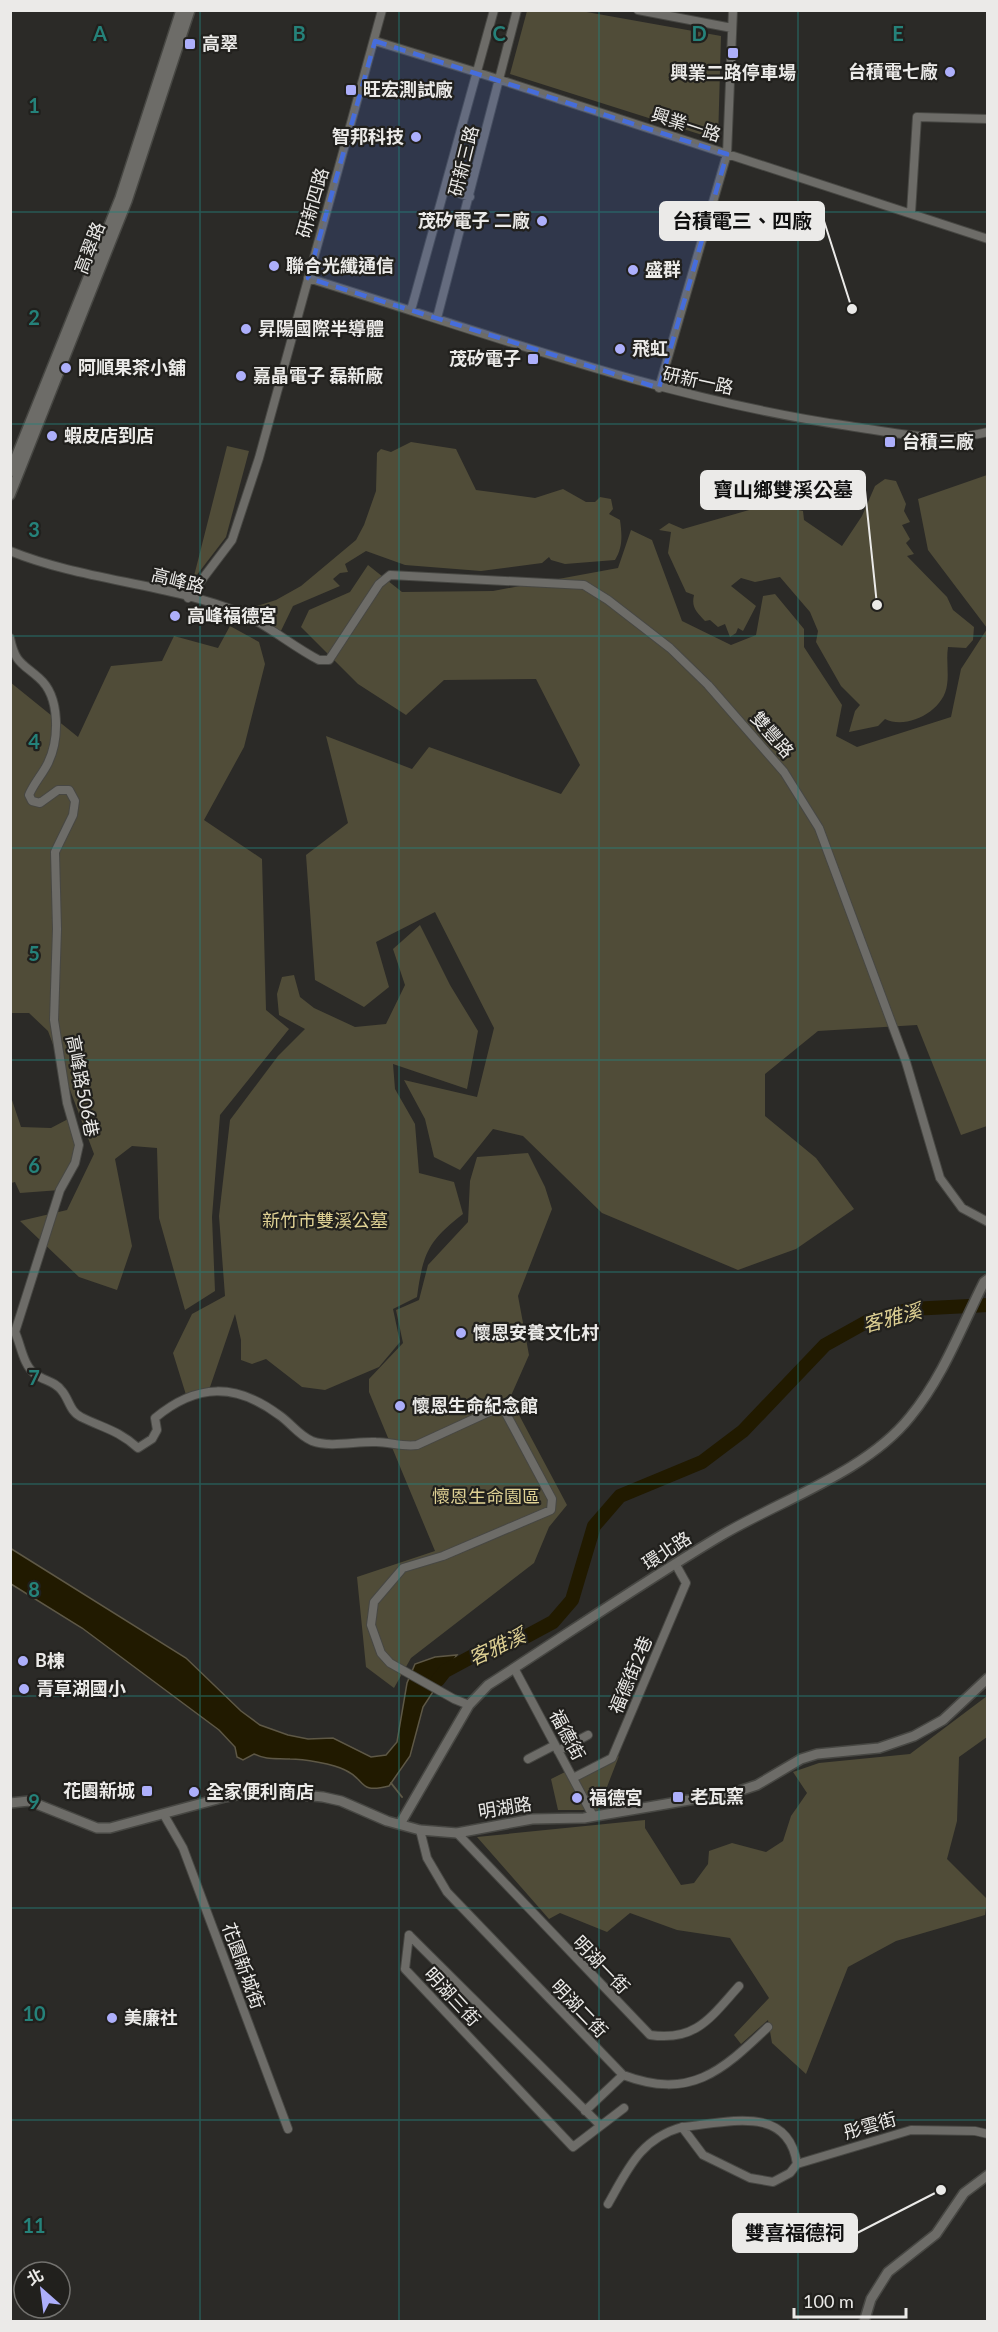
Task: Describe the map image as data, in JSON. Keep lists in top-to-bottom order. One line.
{"streets":{"street":["興業一路","研新三路","研新四路","高翠路","研新一路","高峰路","雙豐路","高峰路506巷","環北路","福德街2巷","福德街","明湖路","明湖一街","花園新城街","明湖三街","明湖二街","彤雲街"]},"crossings":[["興業一路","研新三路"],["興業一路","研新四路"],["研新三路","研新一路"],["研新四路","研新一路"],["研新四路","高峰路"],["高峰路","雙豐路"],["高峰路506巷","環北路"],["環北路","福德街2巷"],["環北路","福德街"],["環北路","明湖路"],["福德街2巷","福德街"],["福德街","明湖路"],["明湖路","明湖一街"],["明湖路","花園新城街"],["明湖路","明湖二街"]],"water":["客雅溪"],"parks":["新竹市雙溪公墓","懷恩生命園區"],"places":{"transit":["高翠","興業二路停車場","旺宏測試廠","茂矽電子","台積三廠","花園新城","老瓦窯"],"other":["台積電七廠","智邦科技","茂矽電子 二廠","聯合光纖通信","盛群","台積電三、四廠","昇陽國際半導體","飛虹","阿順果茶小舖","嘉晶電子 磊新廠","蝦皮店到店","寶山鄉雙溪公墓","高峰福德宮","懷恩安養文化村","懷恩生命紀念館","B棟","青草湖國小","全家便利商店","福德宮","美廉社","雙喜福德祠"]},"scale_bar":"100 m","north":"top left","grid":{"columns":["A","B","C","D","E"],"rows":["1","2","3","4","5","6","7","8","9","10","11"]}}
